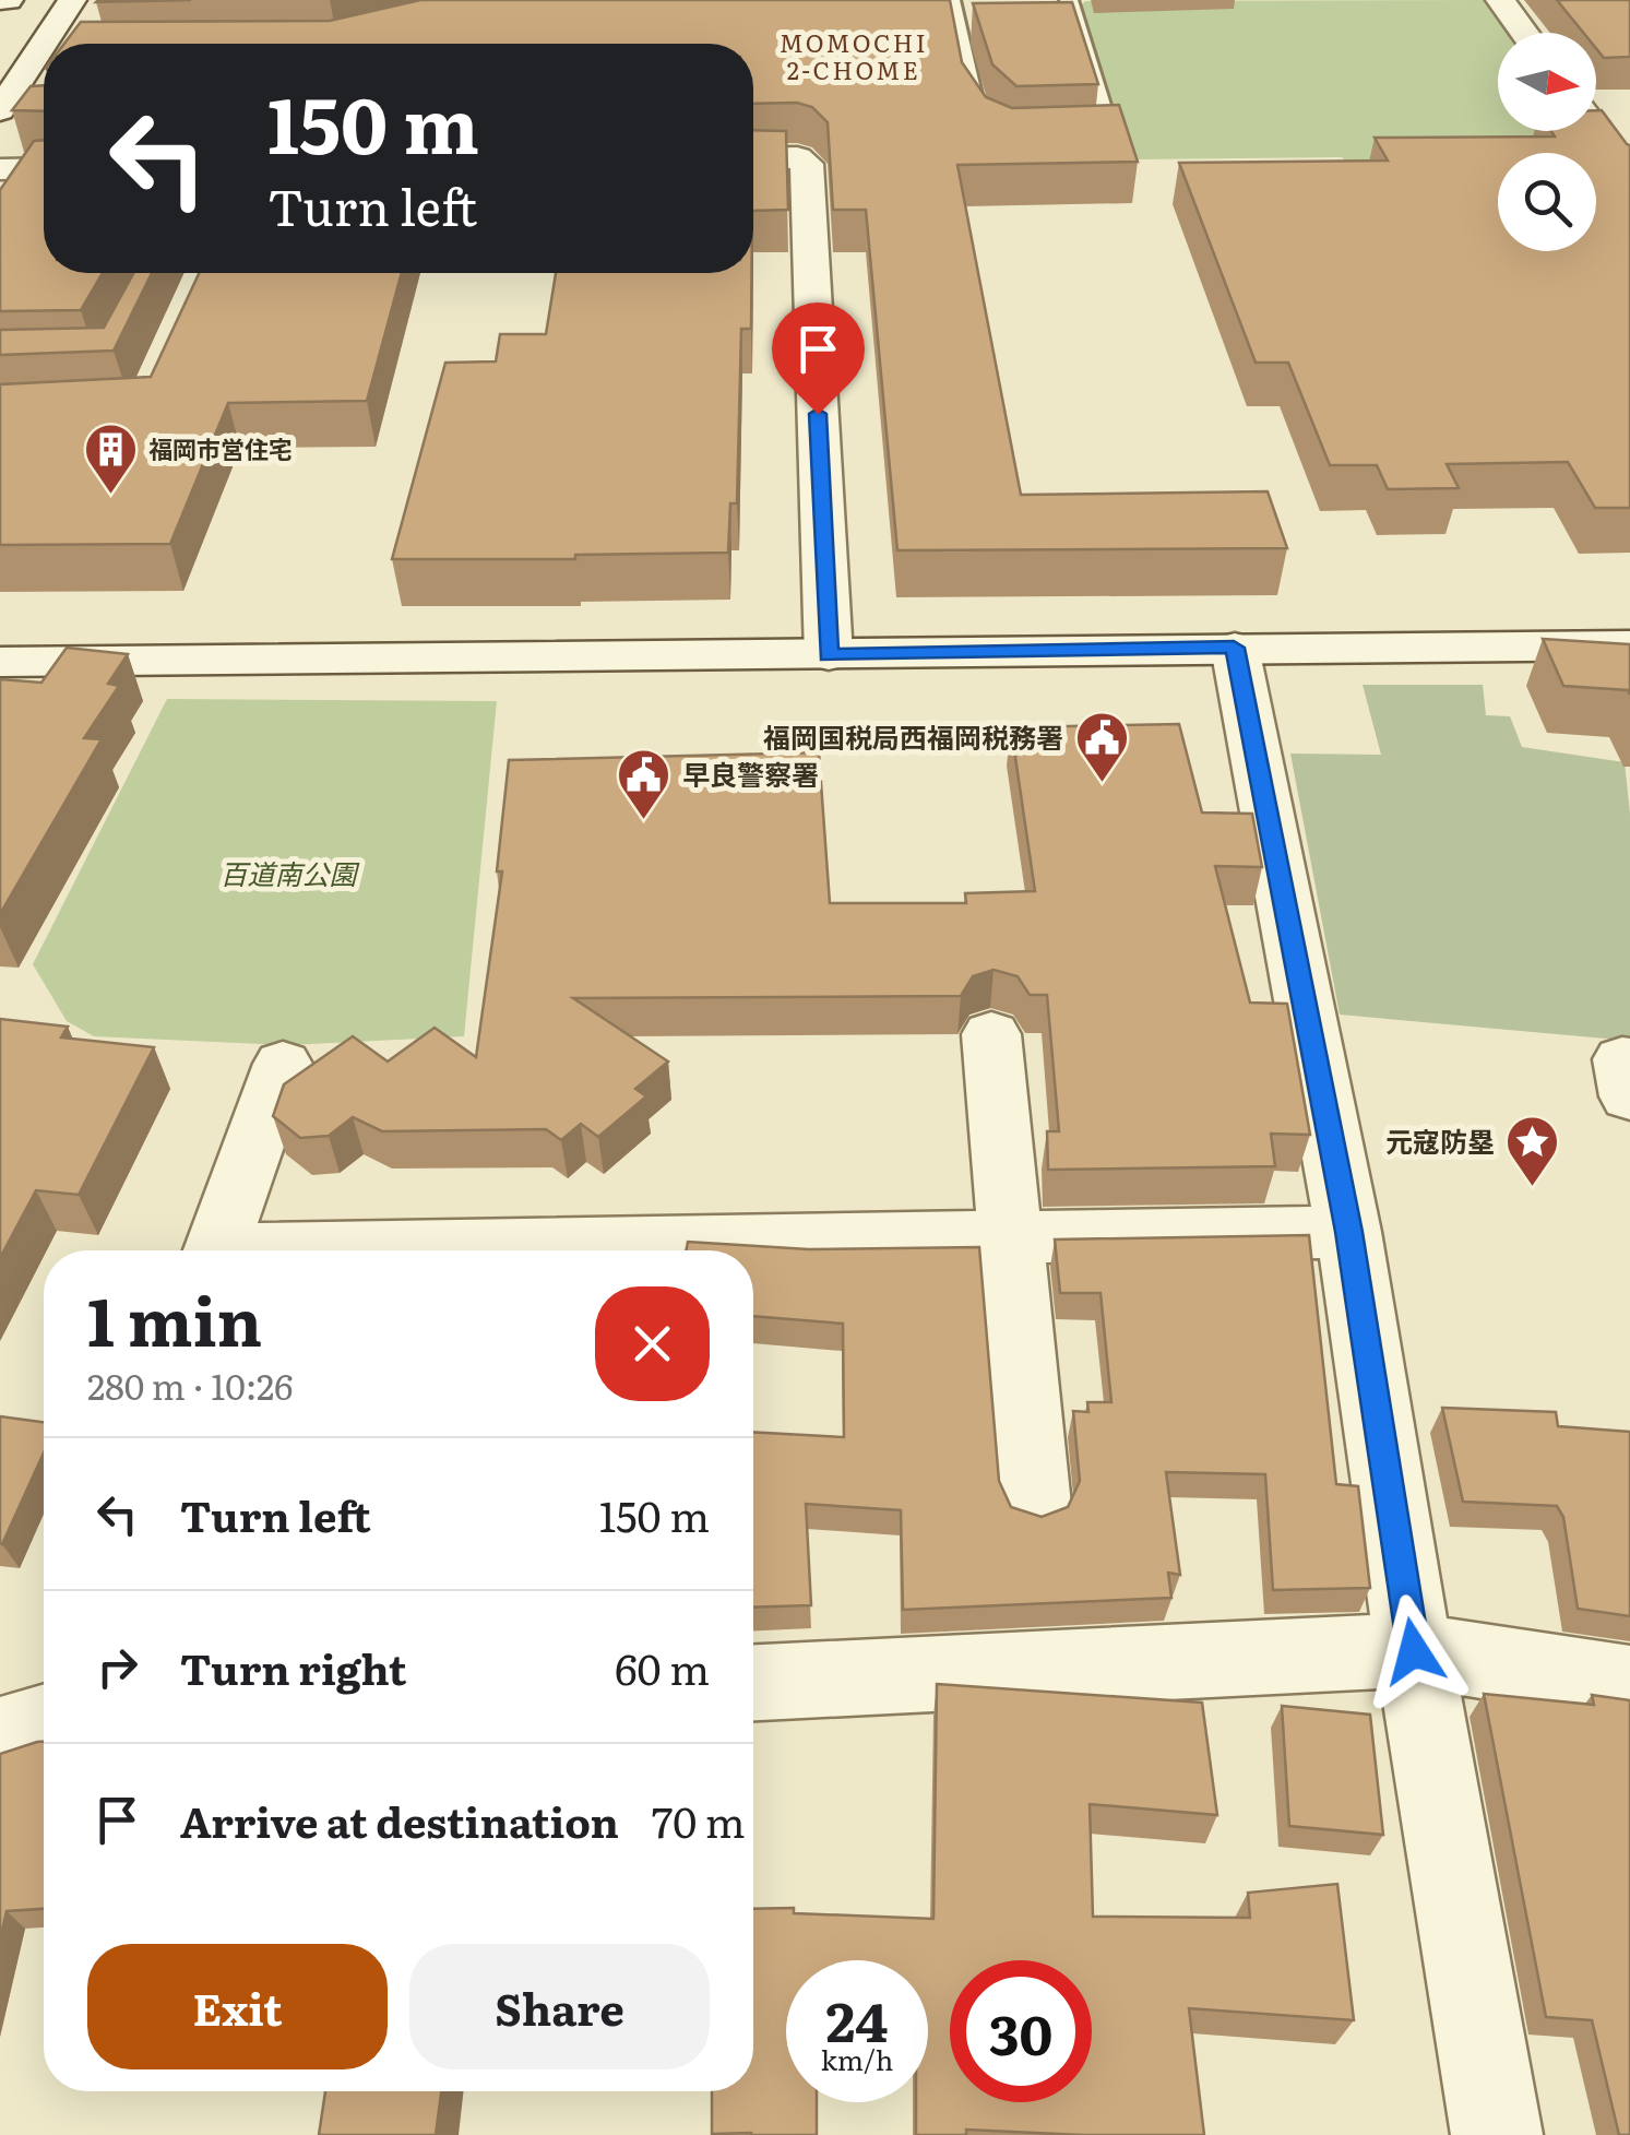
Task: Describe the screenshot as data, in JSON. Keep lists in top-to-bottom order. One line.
{"districts":["MOMOCHI 2-CHOME"],"parks":["百道南公園"],"places":{"building":["福岡市営住宅"],"public building":["福岡国税局西福岡税務署","早良警察署"],"place":["元寇防塁"]},"north":"right","page":{"turn":["150 m","Turn left"],"heading":["1 min","280 m · 10:26"],"list":[{"name":"Turn left","value":"150 m"},{"name":"Turn right","value":"60 m"},{"name":"Arrive at destination","value":"70 m"}],"buttons":["Exit","Share"],"speed":"24 km/h","limit":"30"}}
